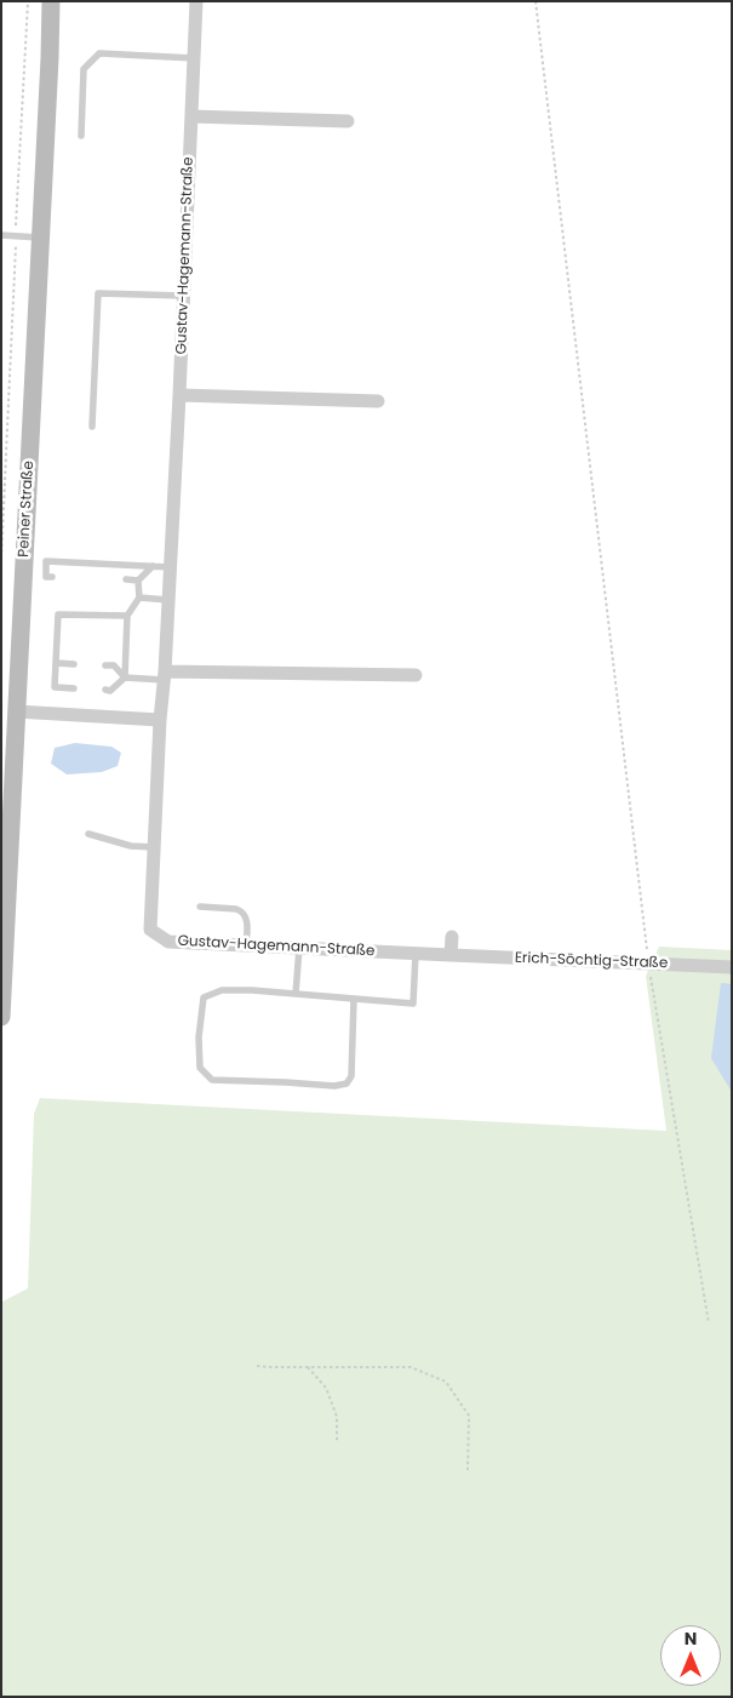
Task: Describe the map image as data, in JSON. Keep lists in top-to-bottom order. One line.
{"streets":{"main road":["Peiner Straße"],"street":["Gustav-Hagemann-Straße","Erich-Söchtig-Straße"]},"crossings":[["Gustav-Hagemann-Straße","Erich-Söchtig-Straße"]],"north":"top"}
